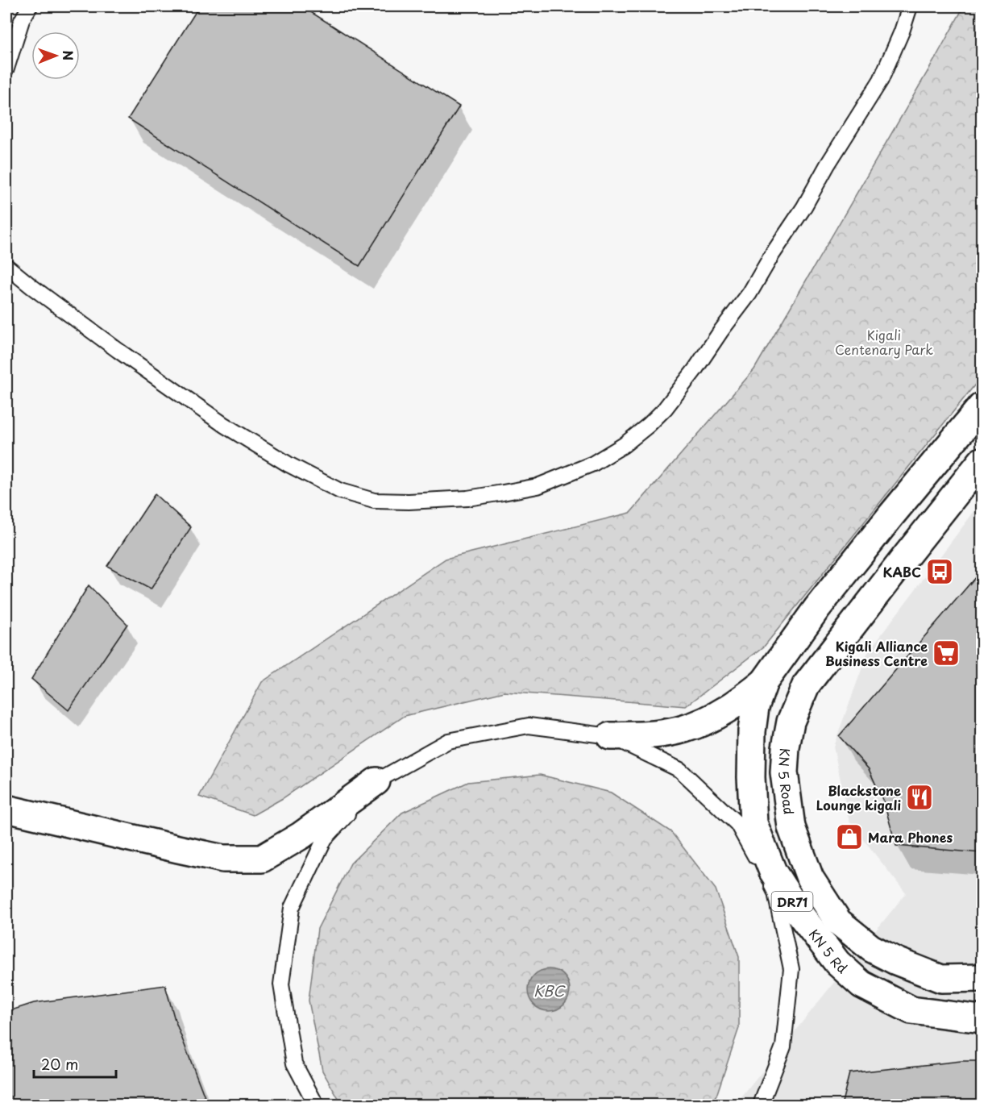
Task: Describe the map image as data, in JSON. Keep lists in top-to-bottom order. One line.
{"streets":{"main road":["KN 5 Road","DR71","KN 5 Rd"]},"crossings":[["KN 5 Road","KN 5 Rd"],["DR71","KN 5 Rd"]],"water":["KBC"],"parks":["Kigali Centenary Park"],"places":{"bus stop":["KABC"],"supermarket":["Kigali Alliance Business Centre"],"restaurant":["Blackstone Lounge kigali"],"shop":["Mara Phones"]},"scale_bar":"20 m","north":"right"}
